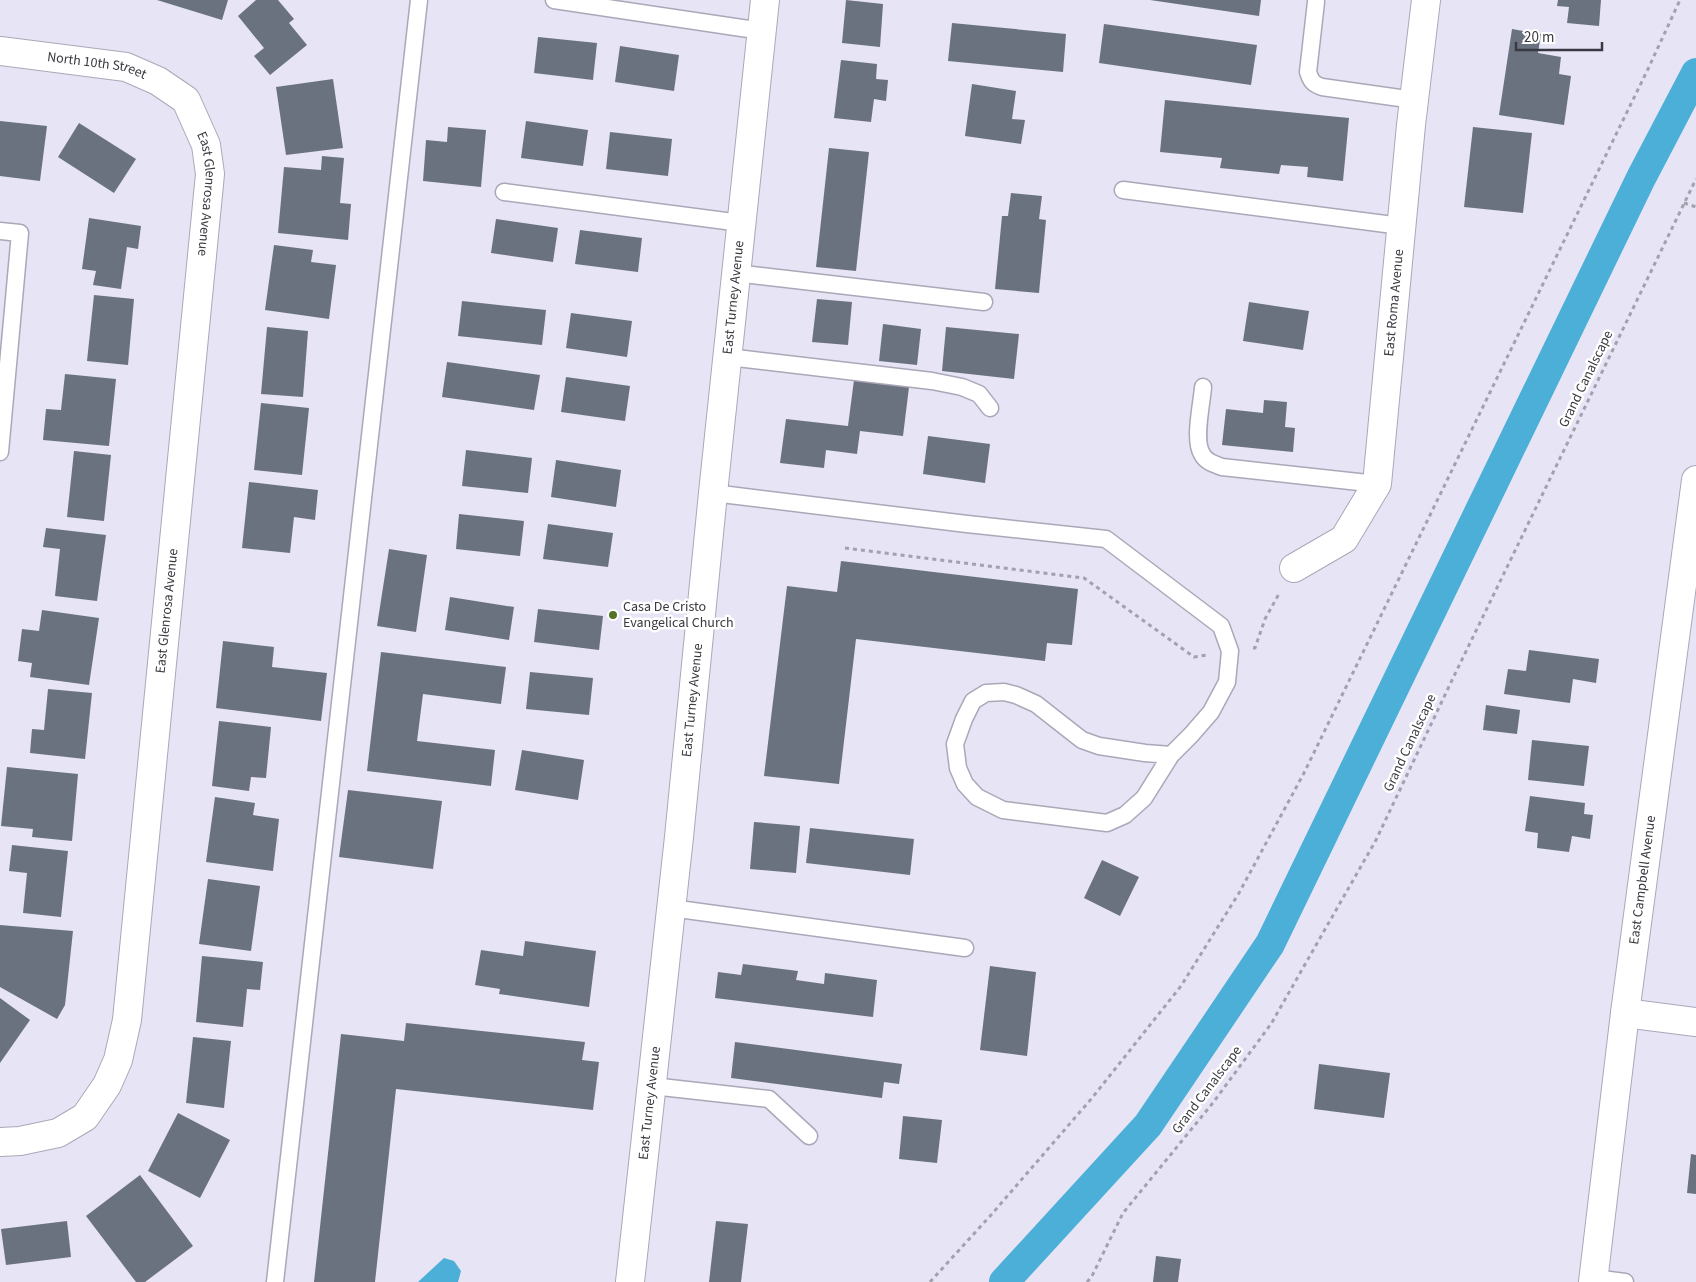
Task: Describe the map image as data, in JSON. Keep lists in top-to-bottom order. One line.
{"streets":{"street":["North 10th Street","East Glenrosa Avenue","East Turney Avenue","East Roma Avenue","East Campbell Avenue"],"path":["Grand Canalscape"]},"crossings":[["North 10th Street","East Glenrosa Avenue"]],"places":["Casa De Cristo Evangelical Church"],"scale_bar":"20 m"}
